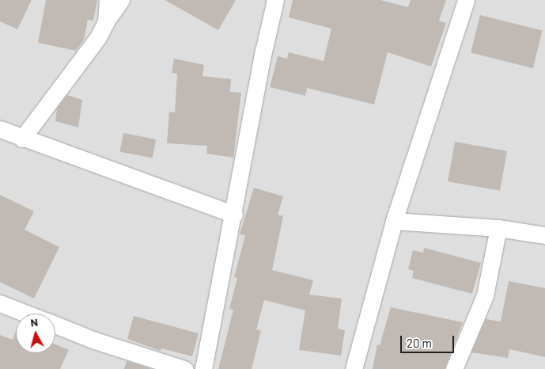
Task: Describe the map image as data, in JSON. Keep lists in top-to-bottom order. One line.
{"scale_bar":"20 m","north":"top"}
